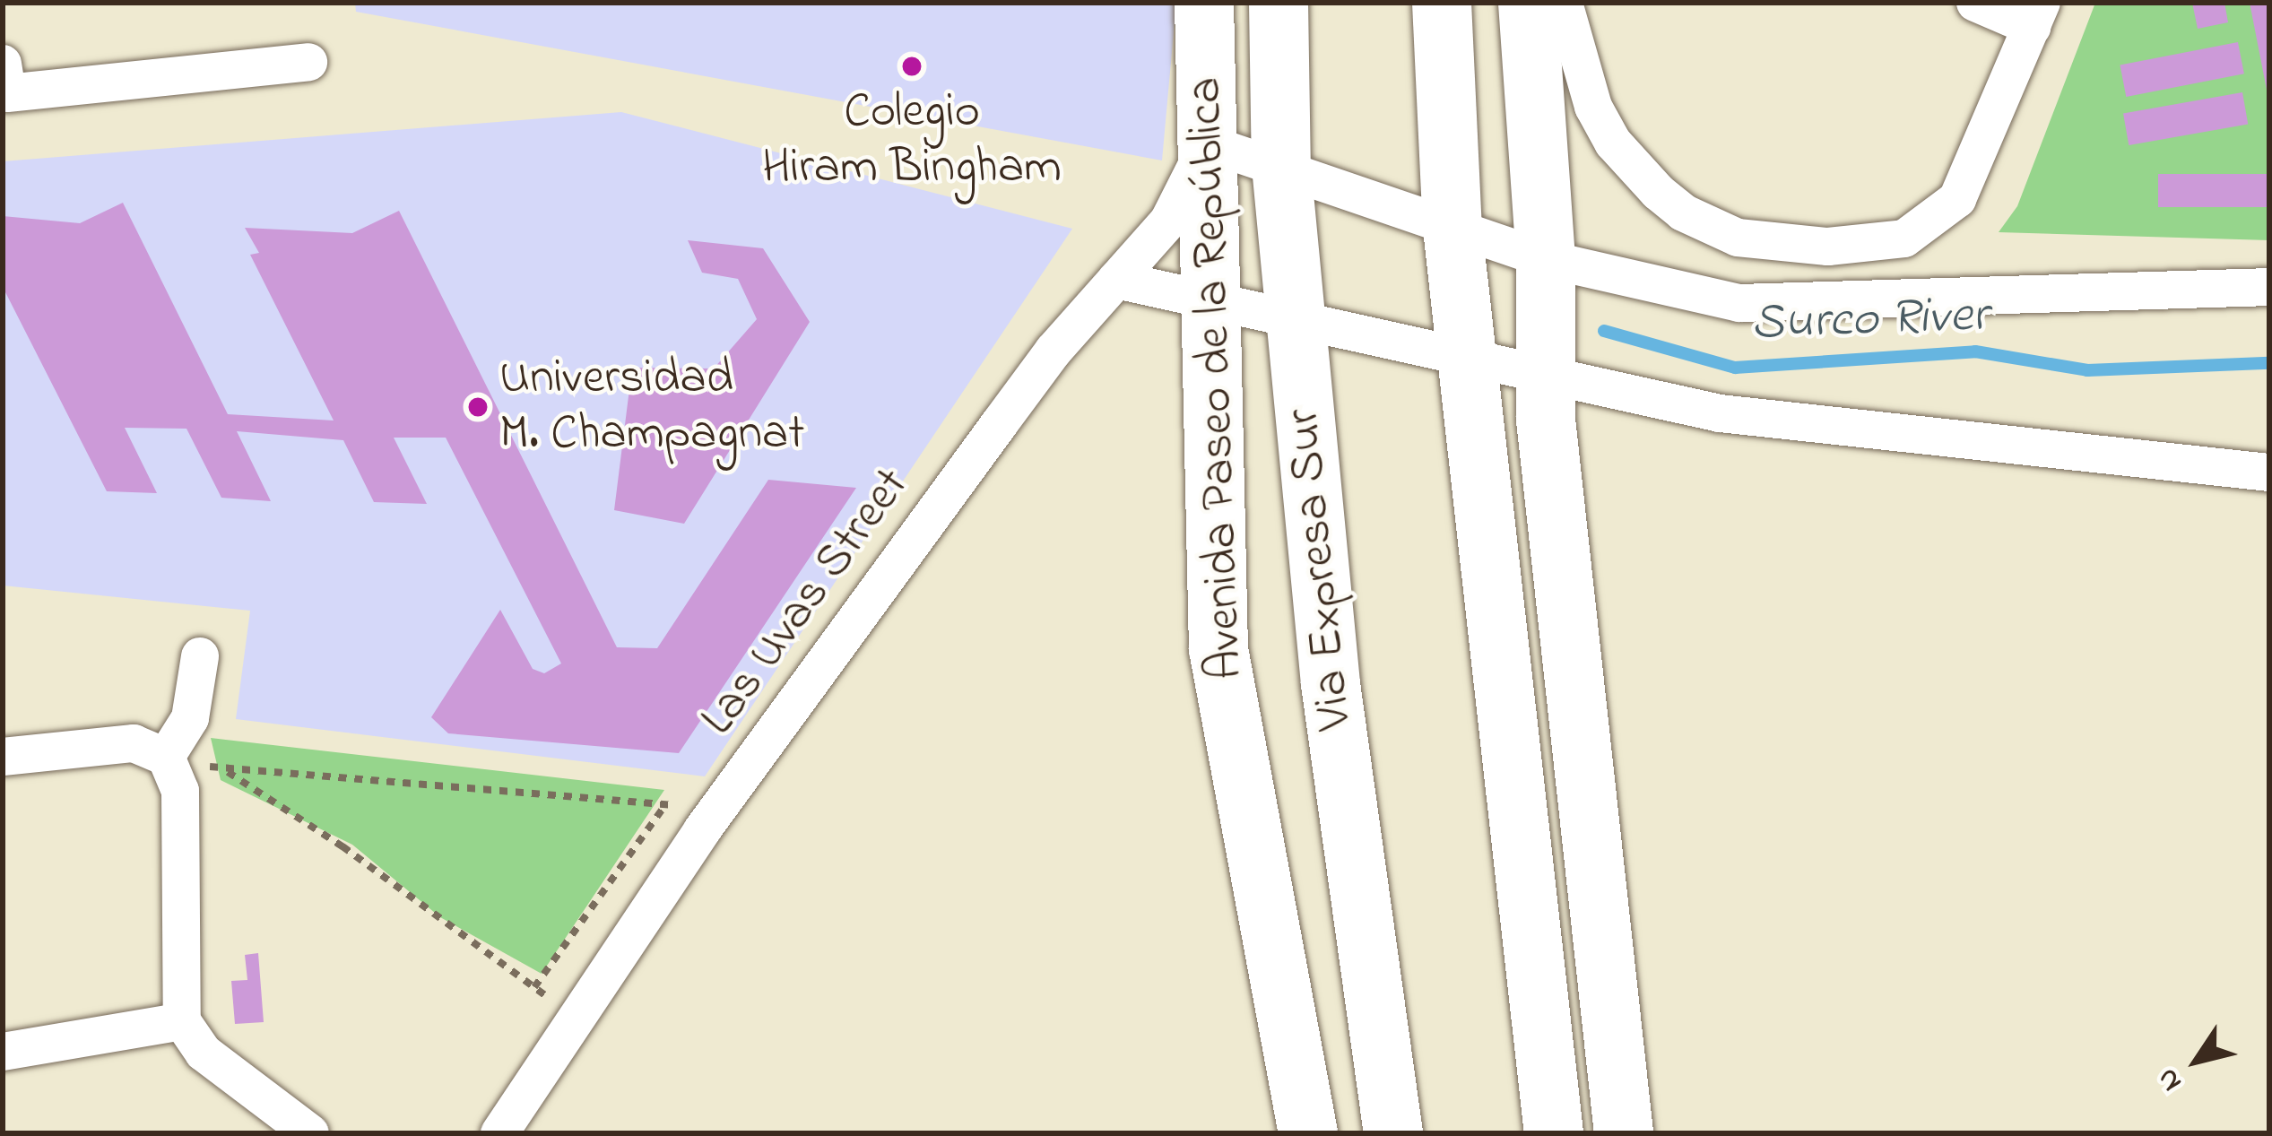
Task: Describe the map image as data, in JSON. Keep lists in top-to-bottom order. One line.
{"streets":{"main road":["Avenida Paseo de la República","Via Expresa Sur"],"street":["Las Uvas Street"]},"crossings":[["Avenida Paseo de la República","Las Uvas Street"]],"water":["Surco River"],"places":["Colegio Hiram Bingham","Universidad M. Champagnat"],"north":"bottom left"}
